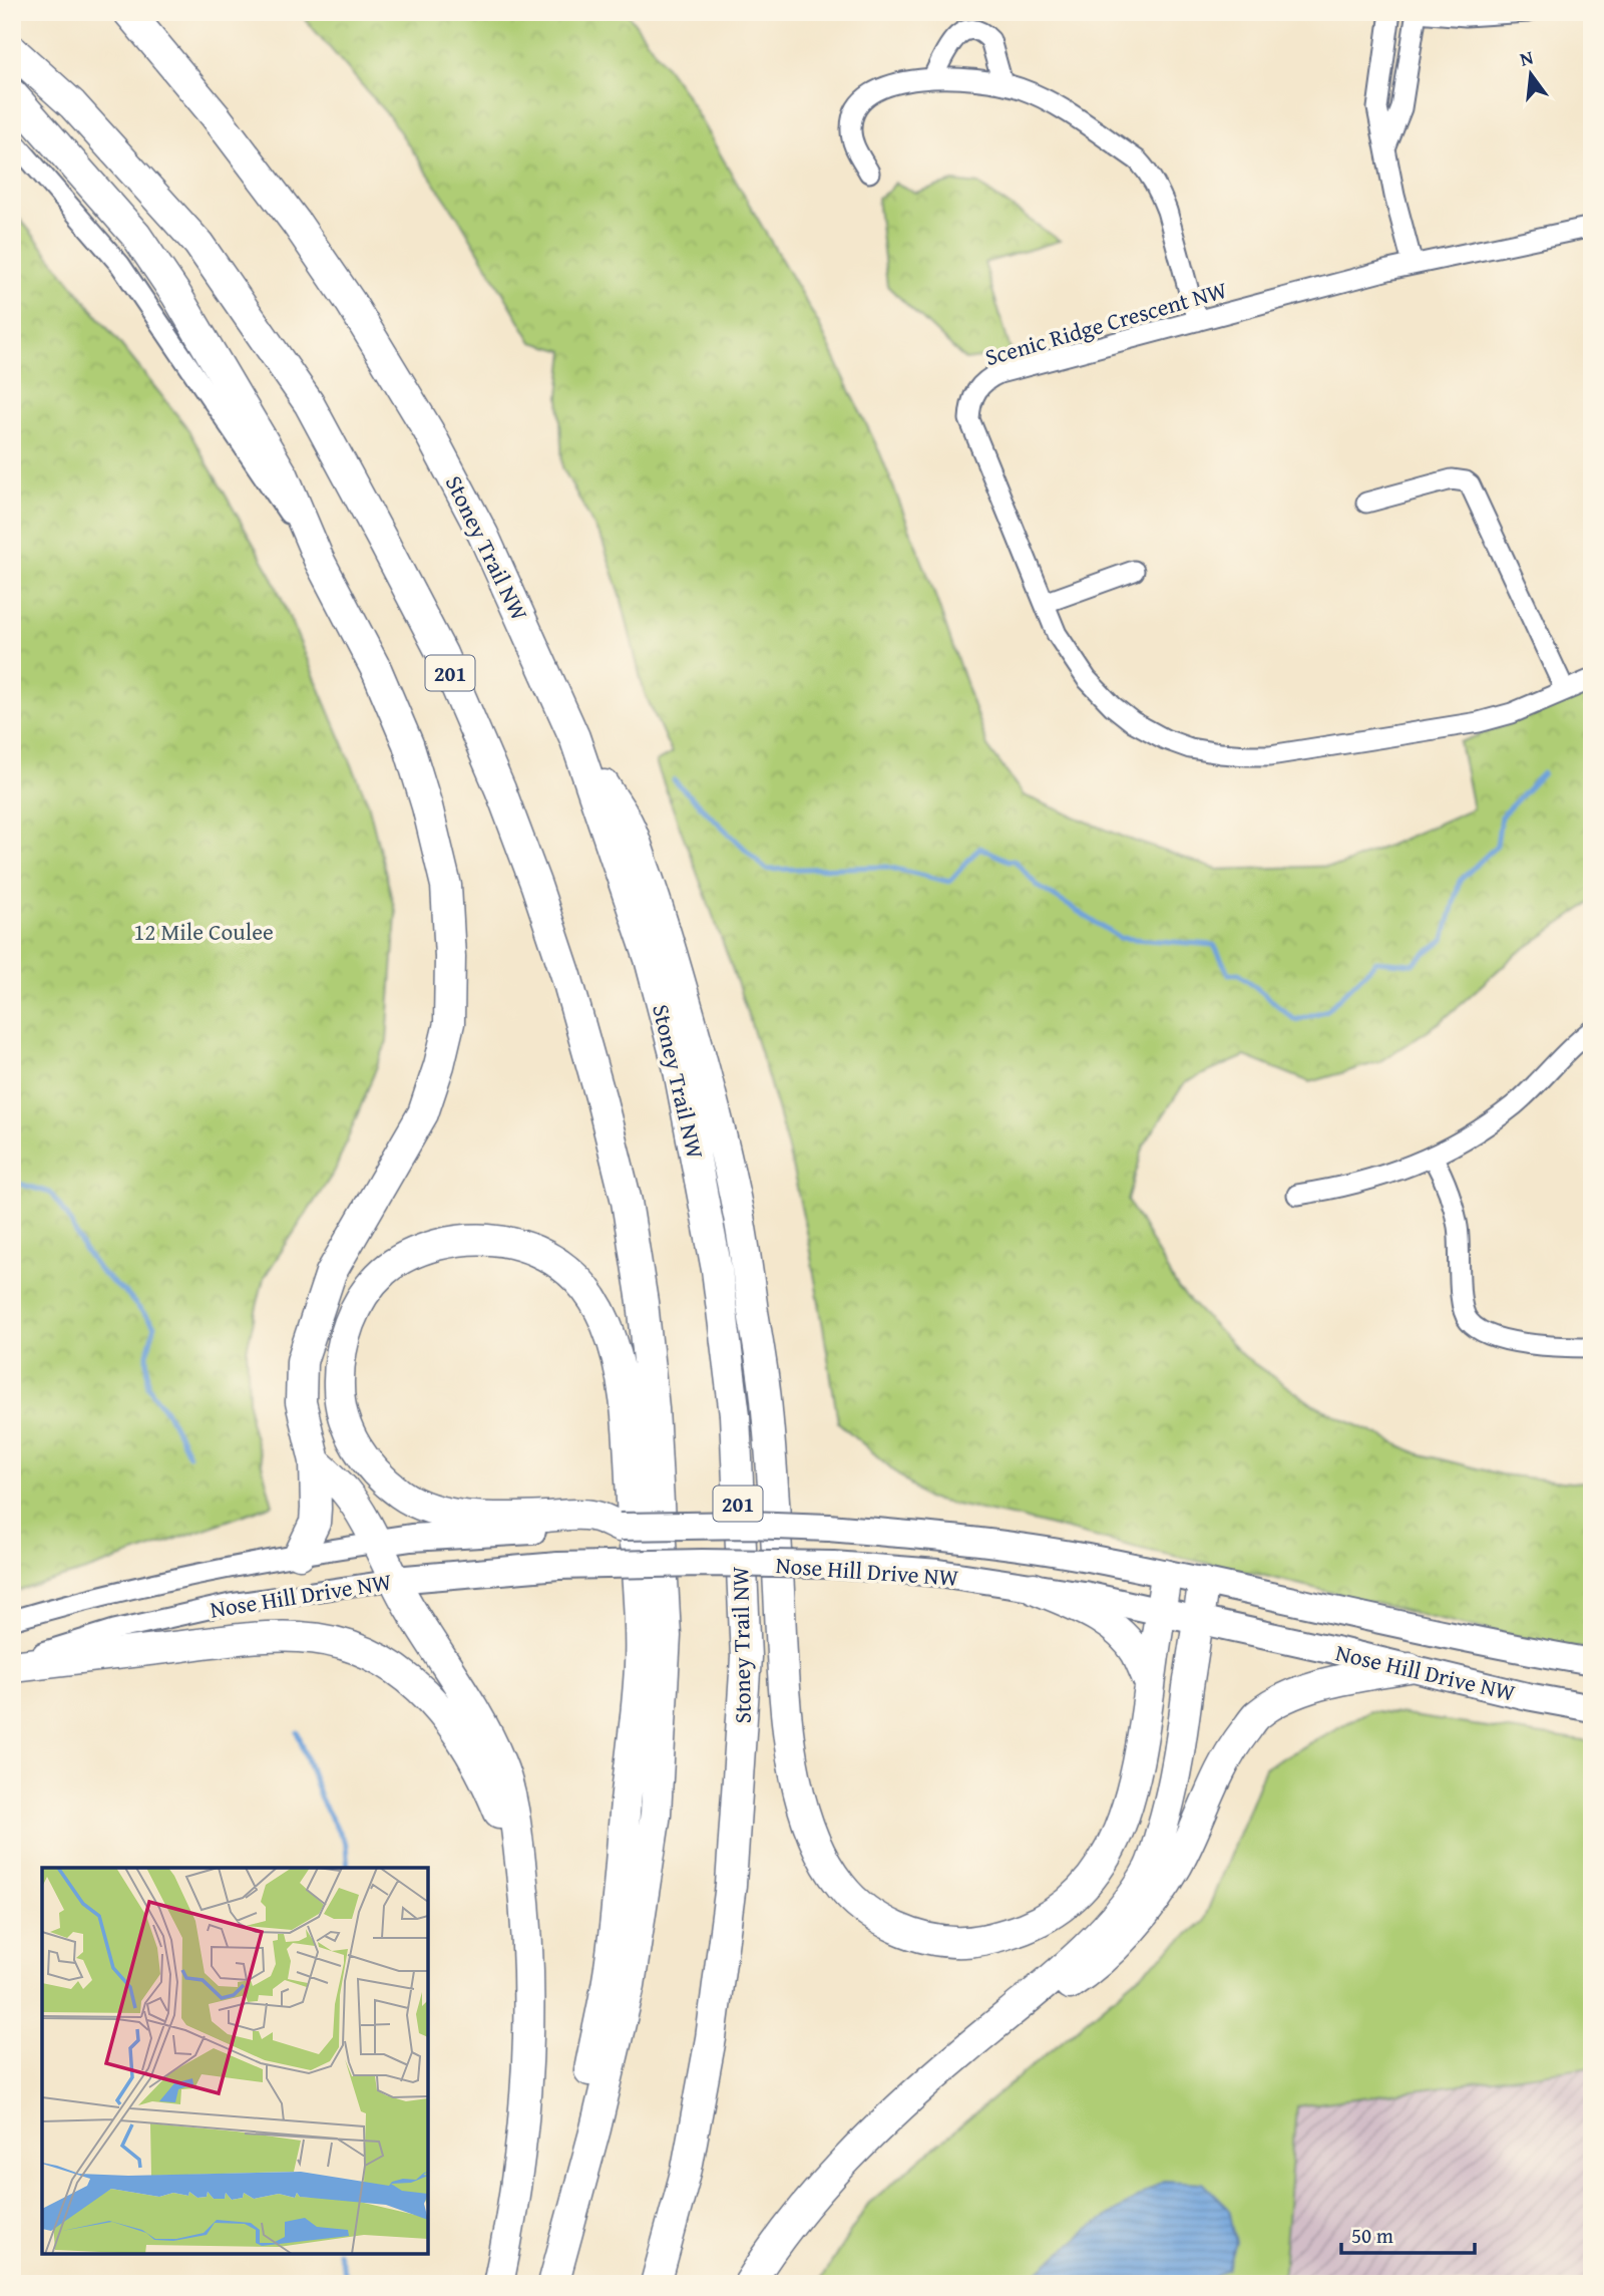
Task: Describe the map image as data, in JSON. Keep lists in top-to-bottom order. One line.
{"streets":{"highway":["Stoney Trail NW","201"],"main road":["Nose Hill Drive NW"],"street":["Scenic Ridge Crescent NW"]},"parks":["12 Mile Coulee"],"scale_bar":"50 m","north":"top"}
